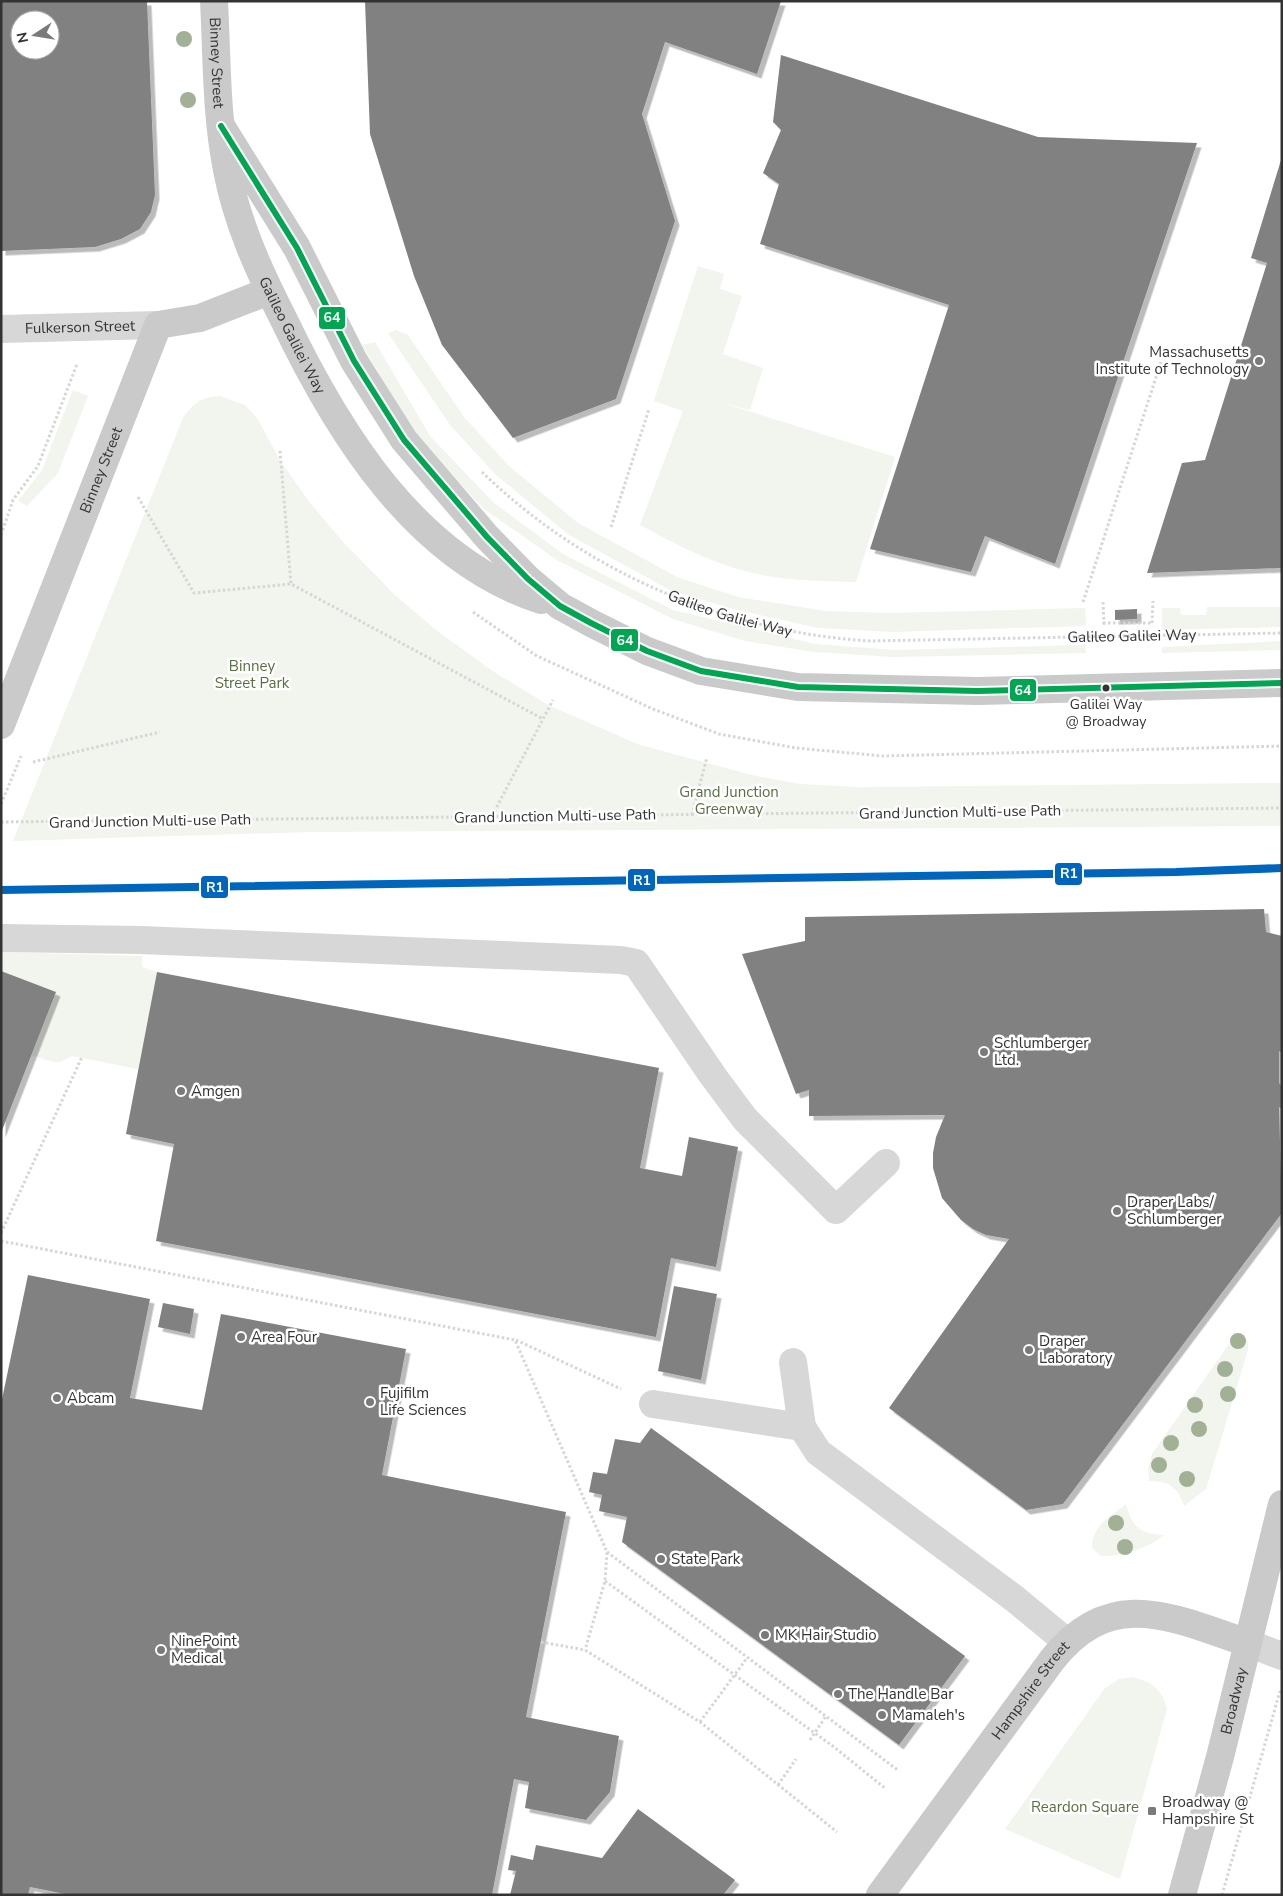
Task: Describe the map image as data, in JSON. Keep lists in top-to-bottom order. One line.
{"streets":{"main road":["Binney Street","Galileo Galilei Way","Hampshire Street","Broadway"],"street":["Fulkerson Street"],"path":["Grand Junction Multi-use Path"]},"crossings":[["Binney Street","Fulkerson Street"],["Binney Street","Galileo Galilei Way"],["Hampshire Street","Broadway"]],"parks":["Binney Street Park","Grand Junction Greenway","Reardon Square"],"places":{"other":["Massachusetts Institute of Technology","Galilei Way @ Broadway","Schlumberger Ltd.","Amgen","Draper Labs/ Schlumberger","Area Four","Draper Laboratory","Abcam","Fujifilm Life Sciences","State Park","MK Hair Studio","NinePoint Medical","The Handle Bar","Mamaleh's"],"transit":["Broadway @ Hampshire St"]},"lines":["transit line 64","transit line R1"],"north":"left"}
